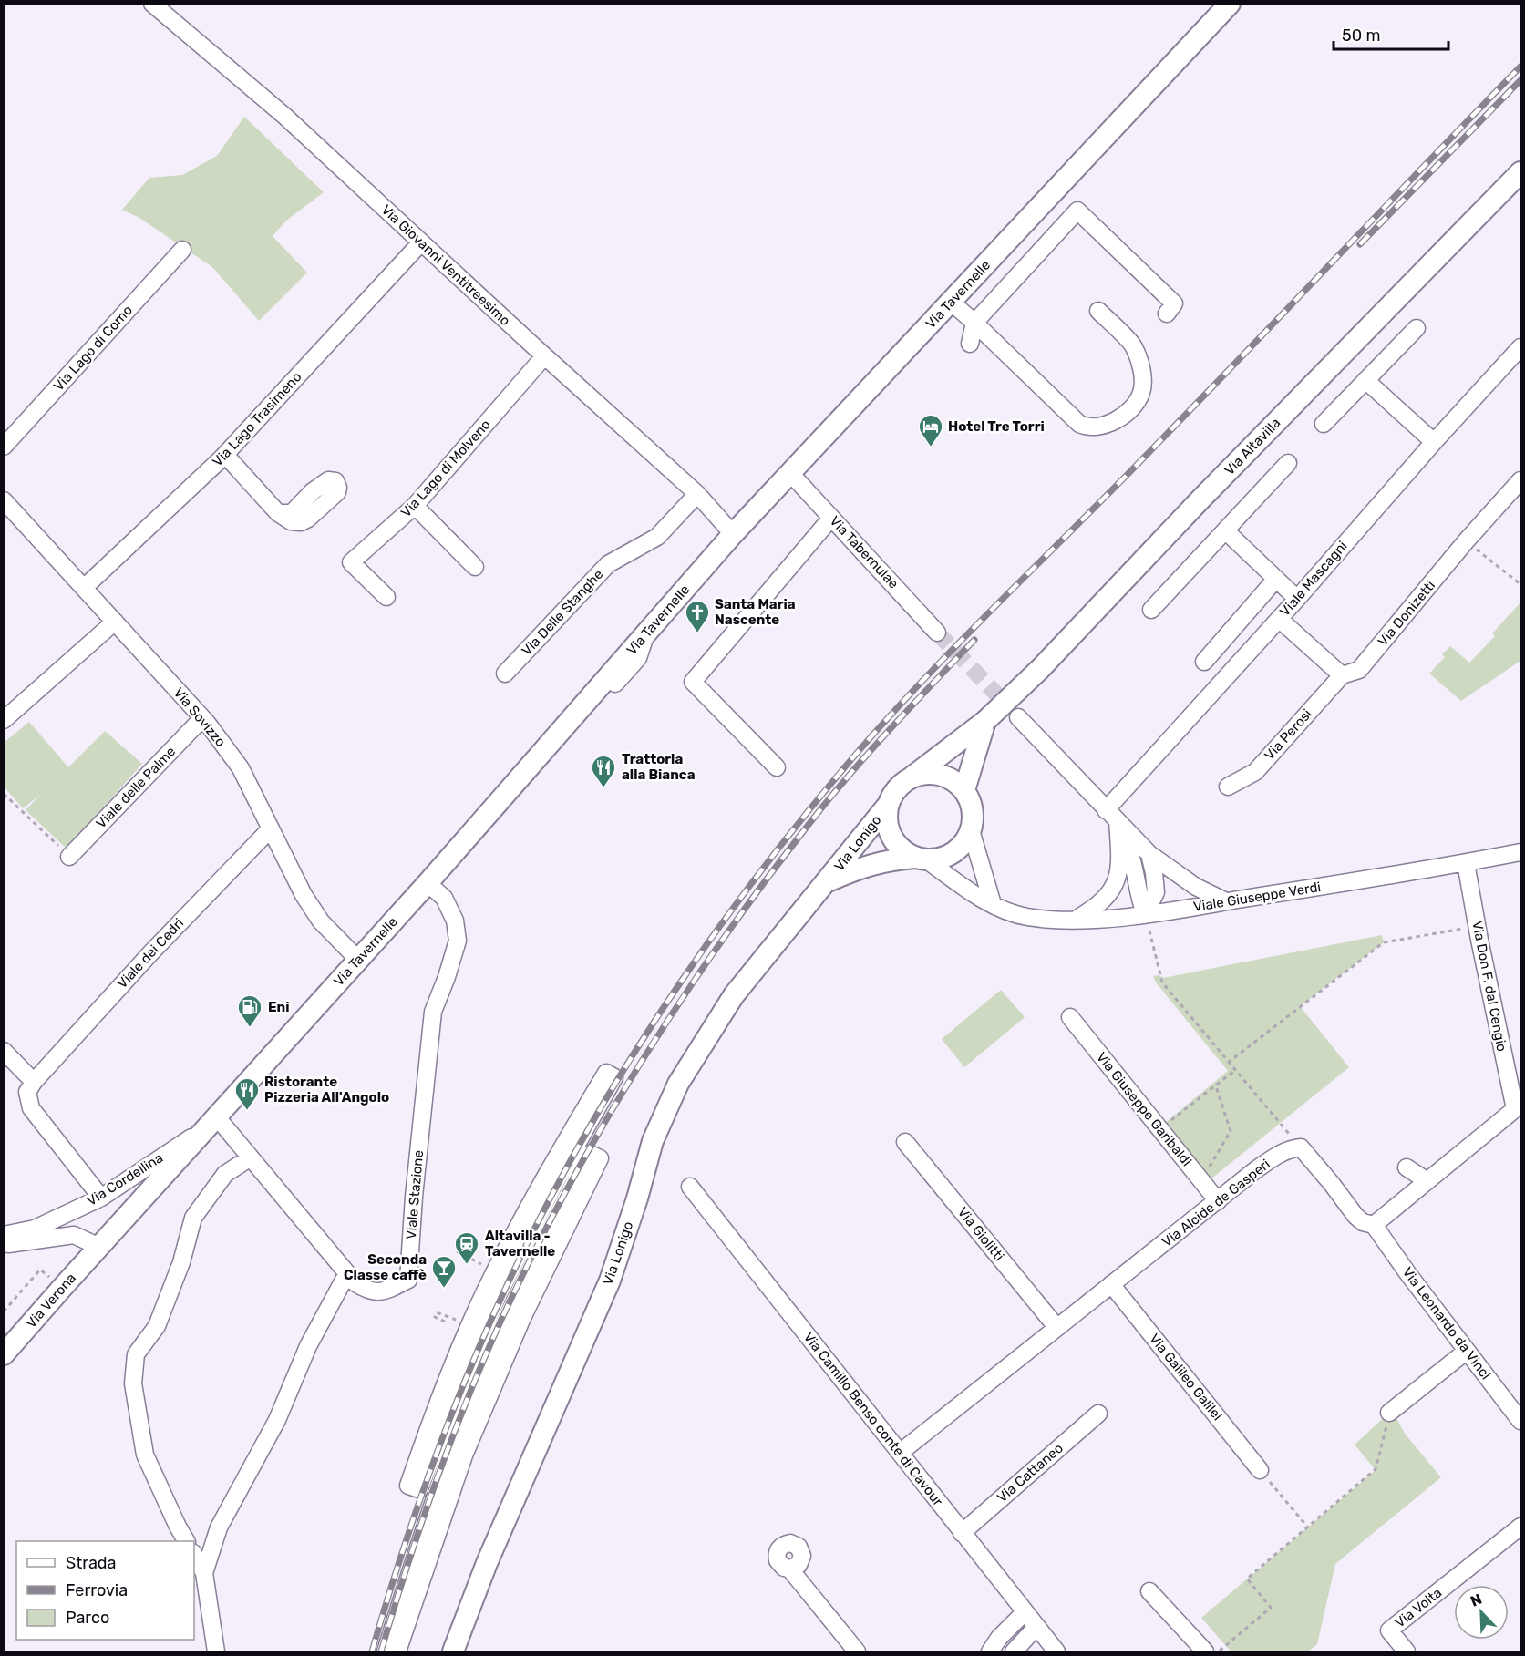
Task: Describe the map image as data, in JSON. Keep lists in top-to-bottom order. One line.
{"streets":{"main road":["Via Tavernelle","Via Altavilla","Via Lonigo","Via Verona"],"street":["Via Giovanni Ventitreesimo","Via Lago di Como","Via Lago Trasimeno","Via Lago di Molveno","Via Tabernulae","Viale Mascagni","Via Delle Stanghe","Via Donizetti","Via Sovizzo","Via Perosi","Viale delle Palme","Viale Giuseppe Verdi","Viale dei Cedri","Via Don F. dal Cengio","Via Giuseppe Garibaldi","Via Cordellina","Viale Stazione","Via Alcide de Gasperi","Via Giolitti","Via Leonardo da Vinci","Via Galileo Galilei","Via Camillo Benso conte di Cavour","Via Cattaneo","Via Volta"]},"crossings":[["Via Giovanni Ventitreesimo","Via Tavernelle"],["Via Giovanni Ventitreesimo","Via Lago Trasimeno"],["Via Giovanni Ventitreesimo","Via Lago di Molveno"],["Via Giovanni Ventitreesimo","Via Delle Stanghe"],["Via Tavernelle","Via Tabernulae"],["Via Tavernelle","Via Sovizzo"],["Via Tavernelle","Via Cordellina"],["Via Tavernelle","Viale Stazione"],["Via Tavernelle","Via Verona"],["Via Lago Trasimeno","Via Sovizzo"],["Via Altavilla","Via Lonigo"],["Via Altavilla","Viale Giuseppe Verdi"],["Via Donizetti","Via Perosi"],["Via Sovizzo","Viale delle Palme"],["Via Sovizzo","Viale dei Cedri"],["Via Lonigo","Viale Giuseppe Verdi"],["Viale Giuseppe Verdi","Via Don F. dal Cengio"],["Via Giuseppe Garibaldi","Via Alcide de Gasperi"],["Via Cordellina","Viale Stazione"],["Via Alcide de Gasperi","Via Giolitti"],["Via Alcide de Gasperi","Via Galileo Galilei"],["Via Alcide de Gasperi","Via Camillo Benso conte di Cavour"],["Via Camillo Benso conte di Cavour","Via Cattaneo"]],"places":{"hotel":["Hotel Tre Torri"],"church":["Santa Maria Nascente"],"restaurant":["Trattoria alla Bianca","Ristorante Pizzeria All'Angolo"],"fuel station":["Eni"],"station":["Altavilla - Tavernelle"],"bar":["Seconda Classe caffè"]},"legend":["Strada","Ferrovia","Parco"],"scale_bar":"50 m","north":"top left"}
